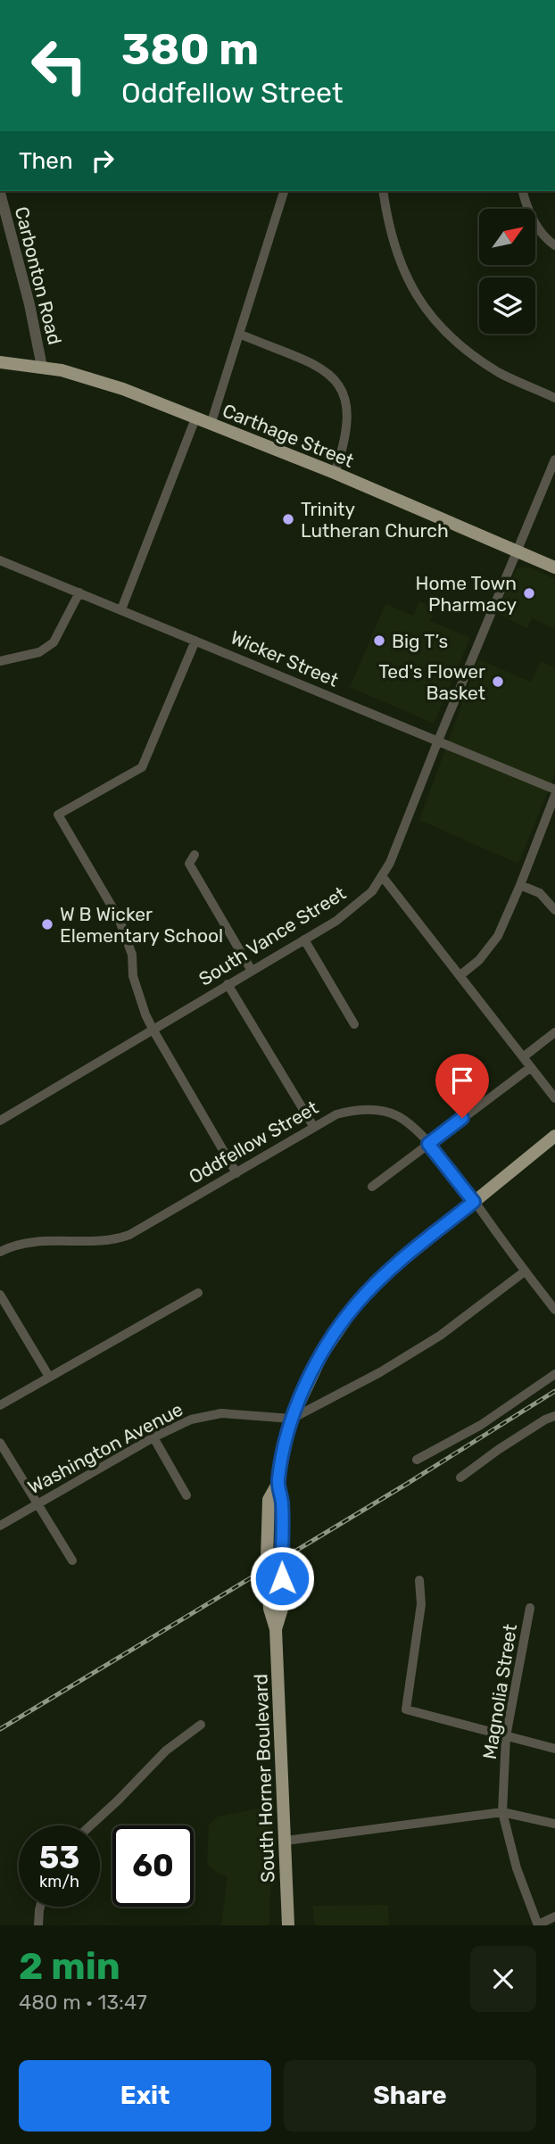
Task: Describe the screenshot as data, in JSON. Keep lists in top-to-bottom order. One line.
{"streets":{"main road":["Carthage Street","South Horner Boulevard"],"street":["Carbonton Road","Wicker Street","South Vance Street","Oddfellow Street","Washington Avenue","Magnolia Street"]},"crossings":[["Carbonton Road","Carthage Street"],["Carthage Street","South Vance Street"],["Wicker Street","South Vance Street"],["Oddfellow Street","South Horner Boulevard"],["Washington Avenue","South Horner Boulevard"]],"places":["Trinity Lutheran Church","Home Town Pharmacy","Big T’s","Ted's Flower Basket","W B Wicker Elementary School"],"north":"top right","page":{"turn":["380 m","Oddfellow Street"],"then":"Then","speed":"53 km/h","limit":"60","heading":["2 min","480 m · 13:47"],"buttons":["Exit","Share"]}}
